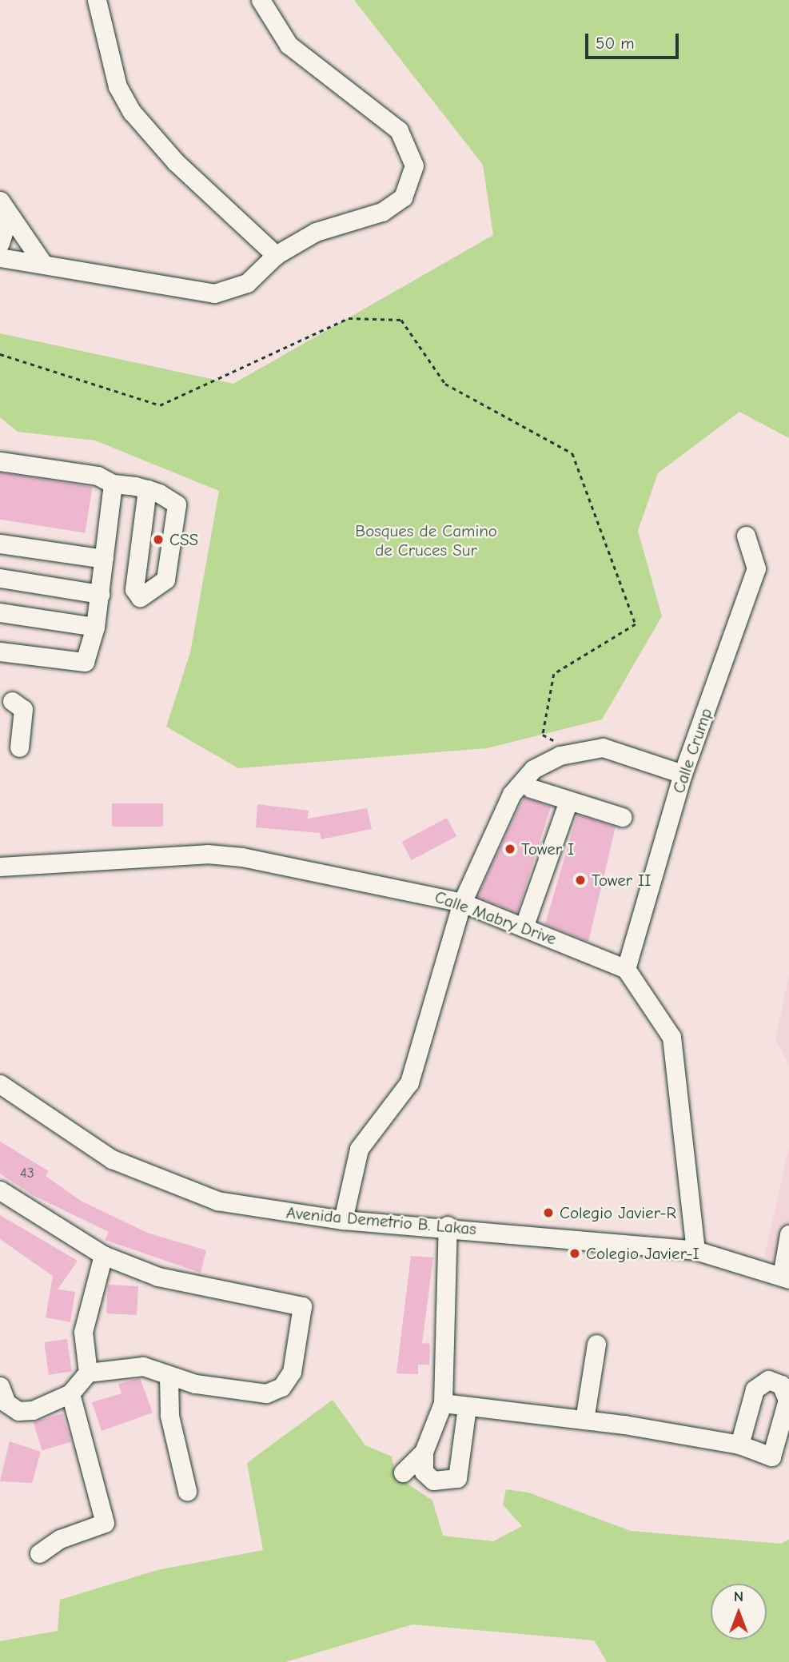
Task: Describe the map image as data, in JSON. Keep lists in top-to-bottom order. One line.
{"streets":{"street":["Calle Crump","Calle Mabry Drive","Avenida Demetrio B. Lakas"]},"crossings":[["Calle Crump","Calle Mabry Drive"]],"parks":["Bosques de Camino de Cruces Sur"],"places":["CSS","Tower I","Tower II","Colegio Javier-R","Colegio Javier-I"],"house_numbers":["43"],"scale_bar":"50 m","north":"top"}
